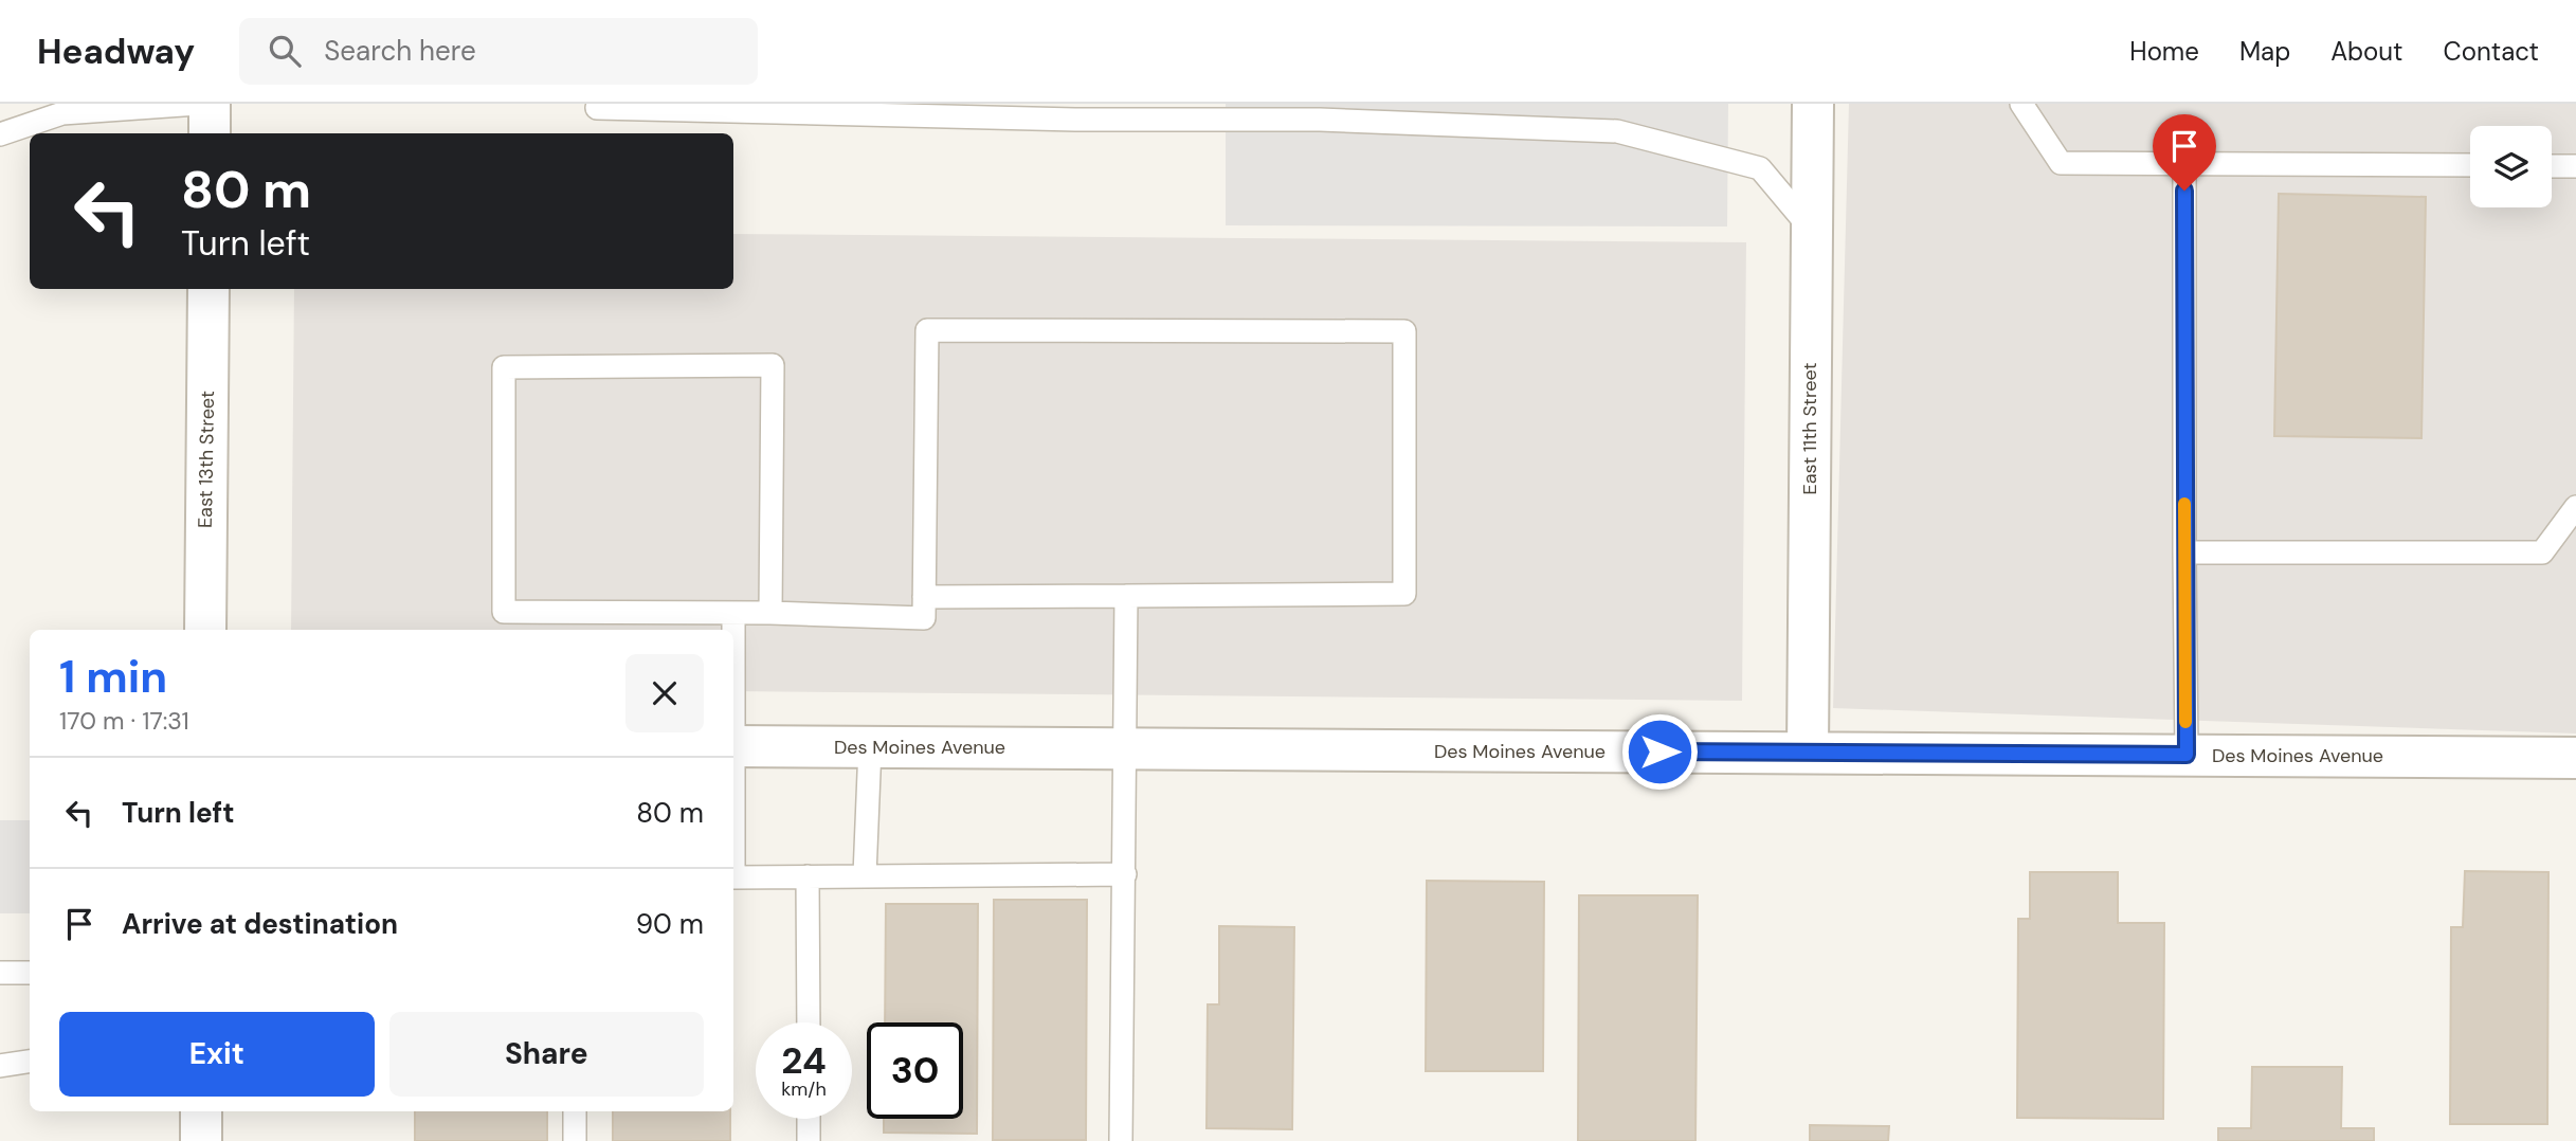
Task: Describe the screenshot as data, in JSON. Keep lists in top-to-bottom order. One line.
{"streets":{"street":["East 11th Street","East 13th Street","Des Moines Avenue"]},"crossings":[["East 11th Street","Des Moines Avenue"]],"page":{"header":"Headway","search":"Search here","nav":["Home","Map","About","Contact"],"turn":["80 m","Turn left"],"heading":["1 min","170 m · 17:31"],"list":[{"name":"Turn left","value":"80 m"},{"name":"Arrive at destination","value":"90 m"}],"buttons":["Exit","Share"],"speed":"24 km/h","limit":"30"}}
